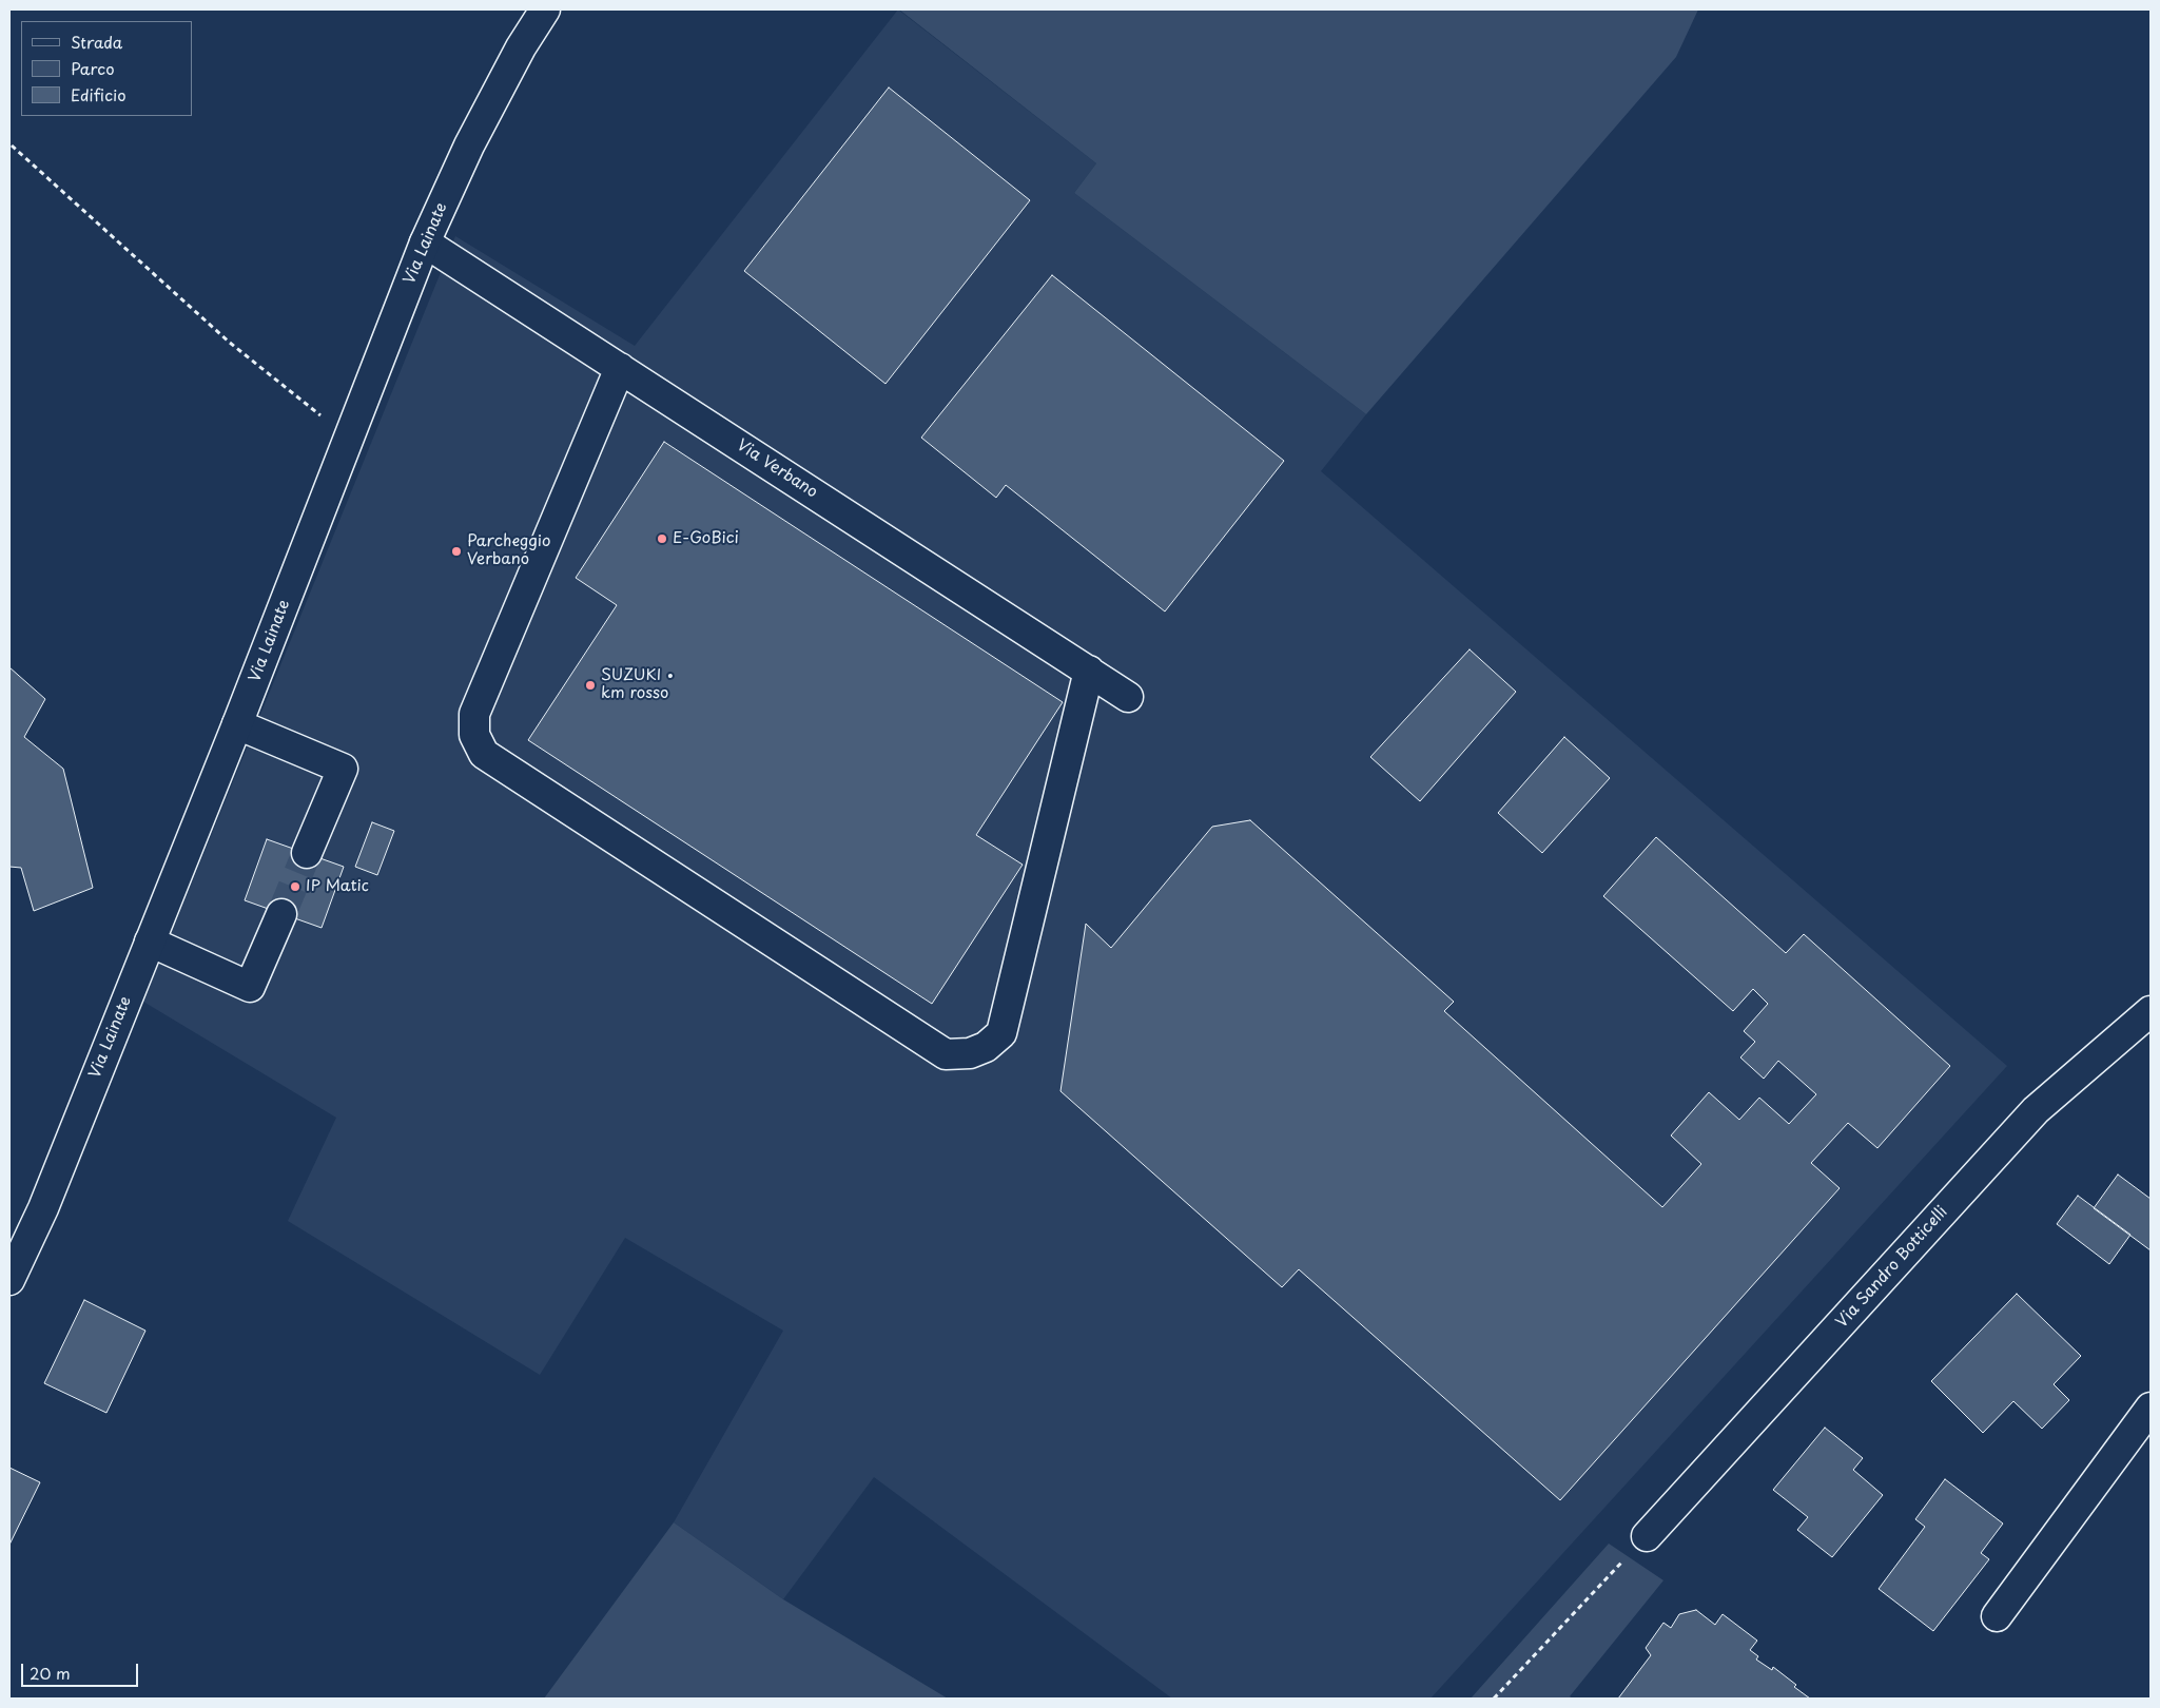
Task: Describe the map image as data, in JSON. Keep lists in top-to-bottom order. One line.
{"streets":{"street":["Via Lainate","Via Verbano","Via Sandro Botticelli"]},"crossings":[["Via Lainate","Via Verbano"]],"places":["E-GoBici","Parcheggio Verbano","SUZUKI • km rosso","IP Matic"],"legend":["Strada","Parco","Edificio"],"scale_bar":"20 m"}
